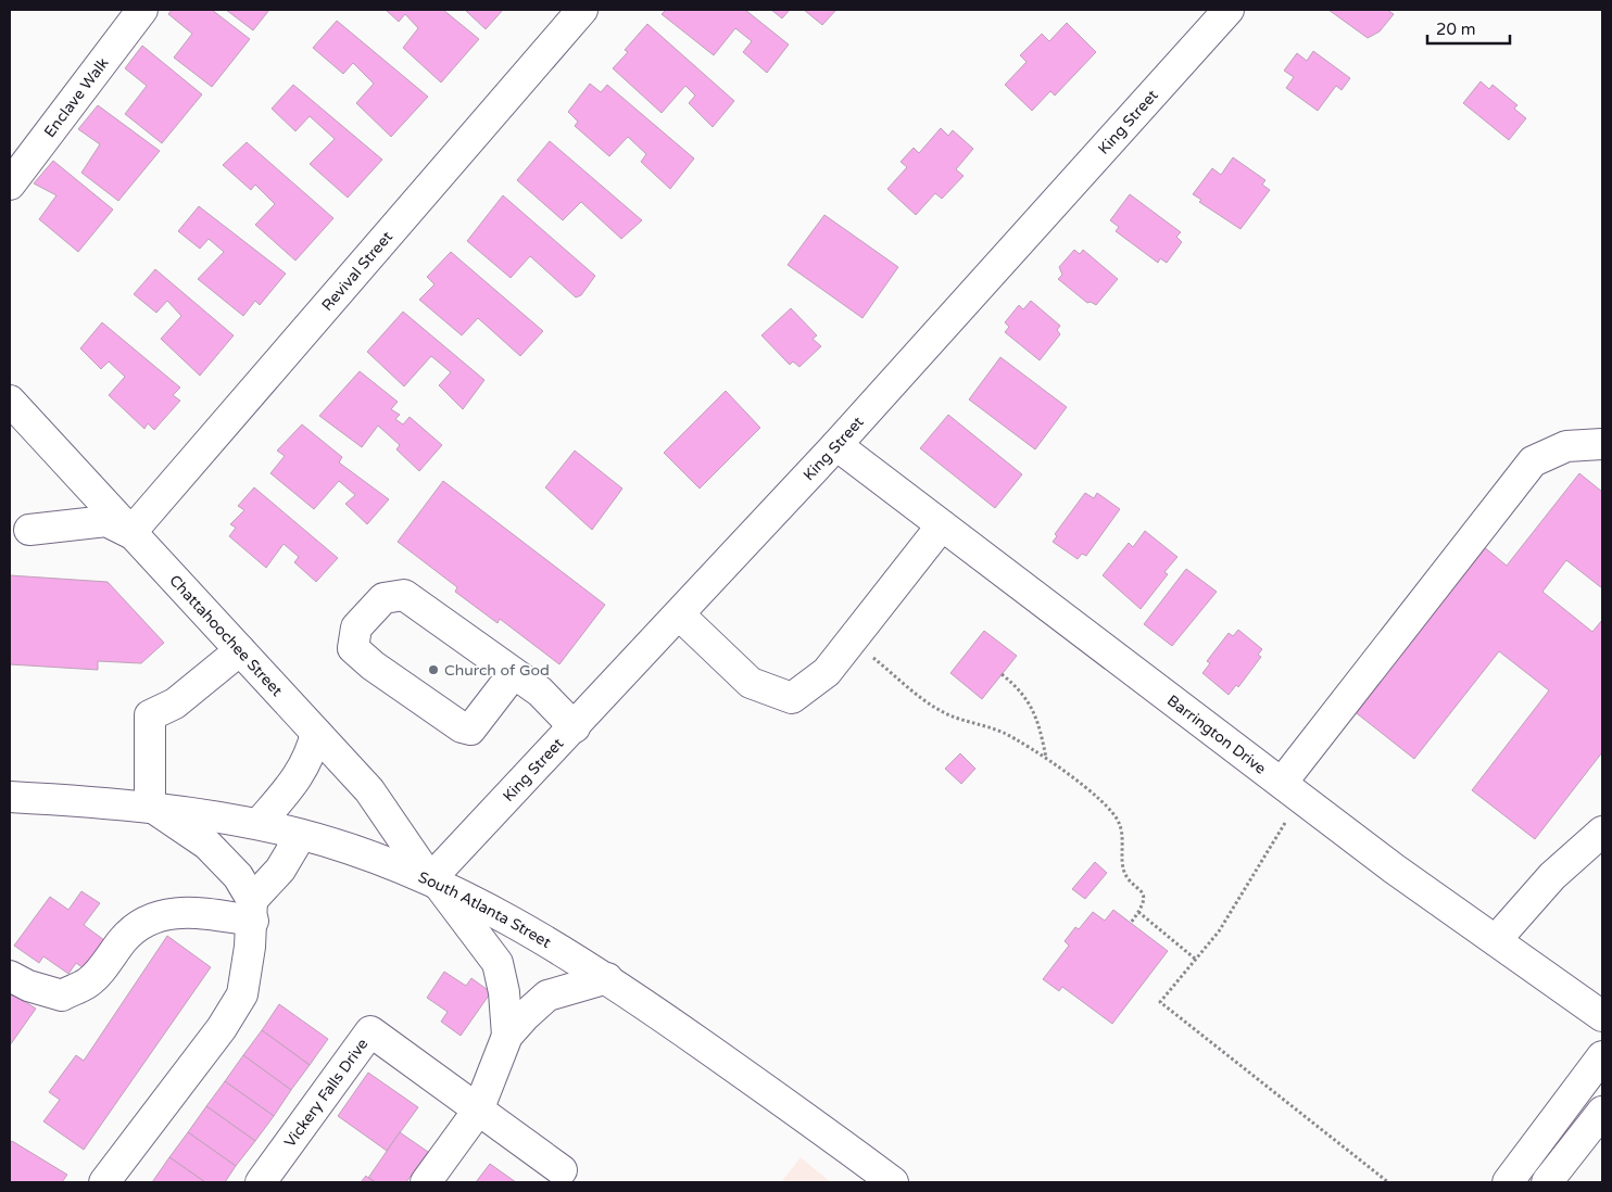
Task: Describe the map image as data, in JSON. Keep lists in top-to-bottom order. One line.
{"streets":{"main road":["Enclave Walk","King Street","Revival Street","Chattahoochee Street","Barrington Drive","South Atlanta Street","Vickery Falls Drive"]},"crossings":[["King Street","Chattahoochee Street"],["King Street","Barrington Drive"],["King Street","South Atlanta Street"],["Revival Street","Chattahoochee Street"],["Chattahoochee Street","South Atlanta Street"]],"places":["Church of God"],"scale_bar":"20 m"}
